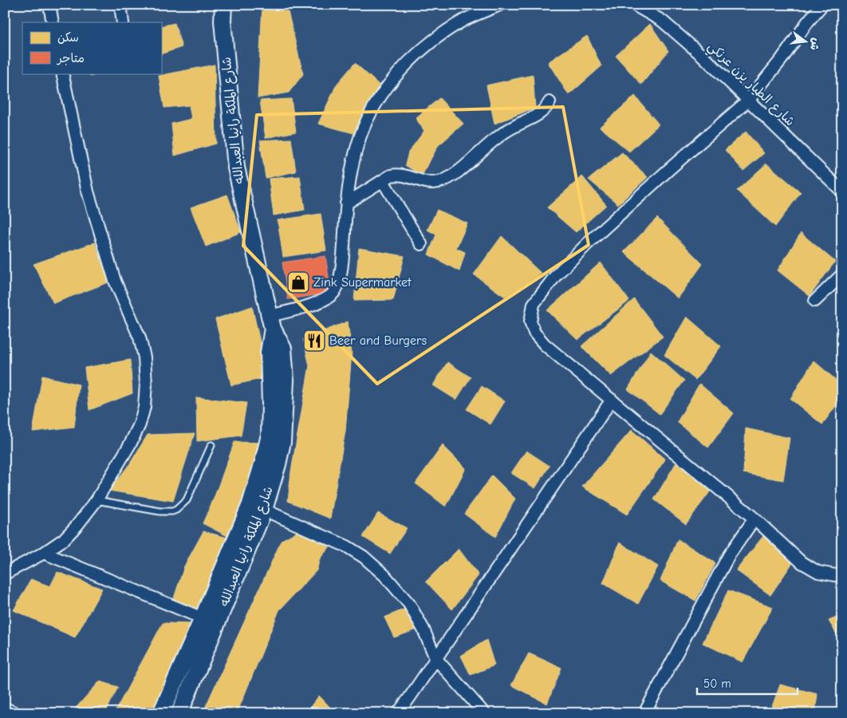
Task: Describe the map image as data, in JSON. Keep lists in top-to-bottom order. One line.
{"streets":{"main road":["شارع الملكة رانيا العبدالله"],"street":["شارع الطيار يزن عرنكي"]},"places":{"shop":["Zink Supermarket"],"restaurant":["Beer and Burgers"]},"legend":["سكن","متاجر"],"scale_bar":"50 m","north":"right"}
